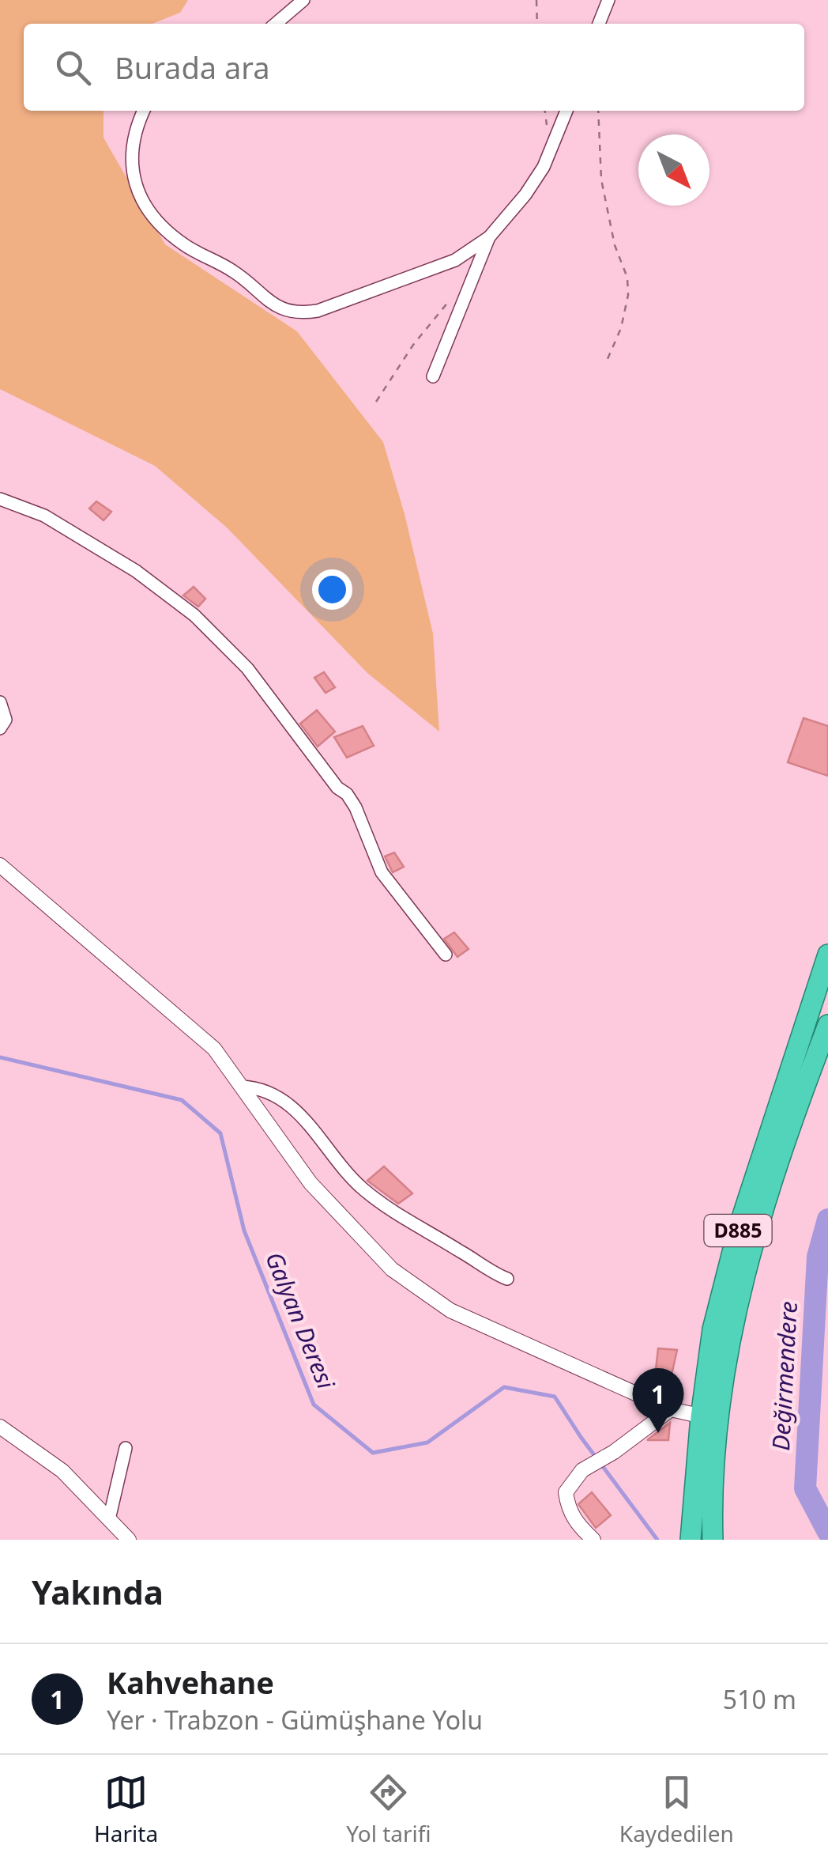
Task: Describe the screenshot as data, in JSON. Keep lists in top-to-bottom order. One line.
{"streets":{"highway":["D885"]},"water":["Galyan Deresi","Değirmendere"],"north":"bottom right","page":{"search":"Burada ara","pins":"1","heading":"Yakında","list":[{"mark":"1","name":"Kahvehane","note":"Yer · Trabzon - Gümüşhane Yolu","value":"510 m"}],"nav":["Harita","Yol tarifi","Kaydedilen"]}}
